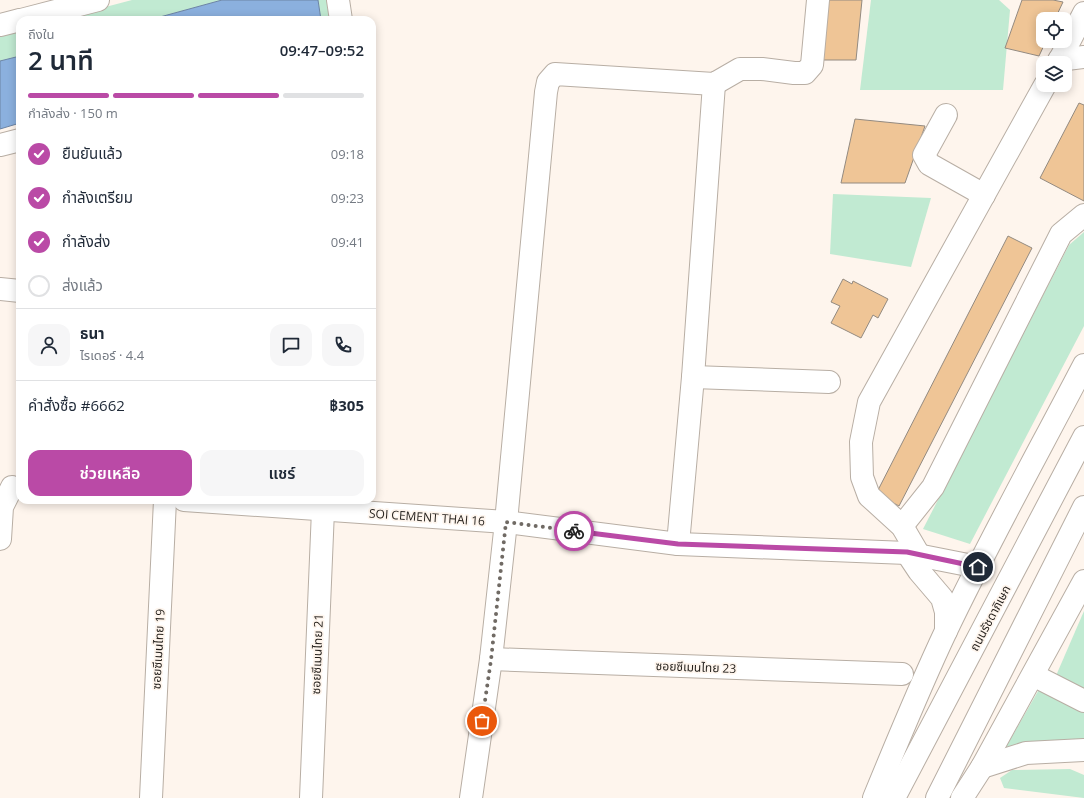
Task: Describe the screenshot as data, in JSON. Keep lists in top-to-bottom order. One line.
{"streets":{"street":["SOI CEMENT THAI 16","ถนนรัชดาภิเษก","ซอยซีเมนไทย 19","ซอยซีเมนไทย 21","ซอยซีเมนไทย 23"]},"crossings":[["SOI CEMENT THAI 16","ซอยซีเมนไทย 21"]],"page":{"heading":["2 นาที","ถึงใน","09:47–09:52"],"panel":["ธนา","ไรเดอร์ · 4.4","คำสั่งซื้อ #6662","฿305"],"bar":"กำลังส่ง · 150 m","list":[["ยืนยันแล้ว","09:18"],["กำลังเตรียม","09:23"],["กำลังส่ง","09:41"],"ส่งแล้ว"],"buttons":["ช่วยเหลือ","แชร์"]}}
